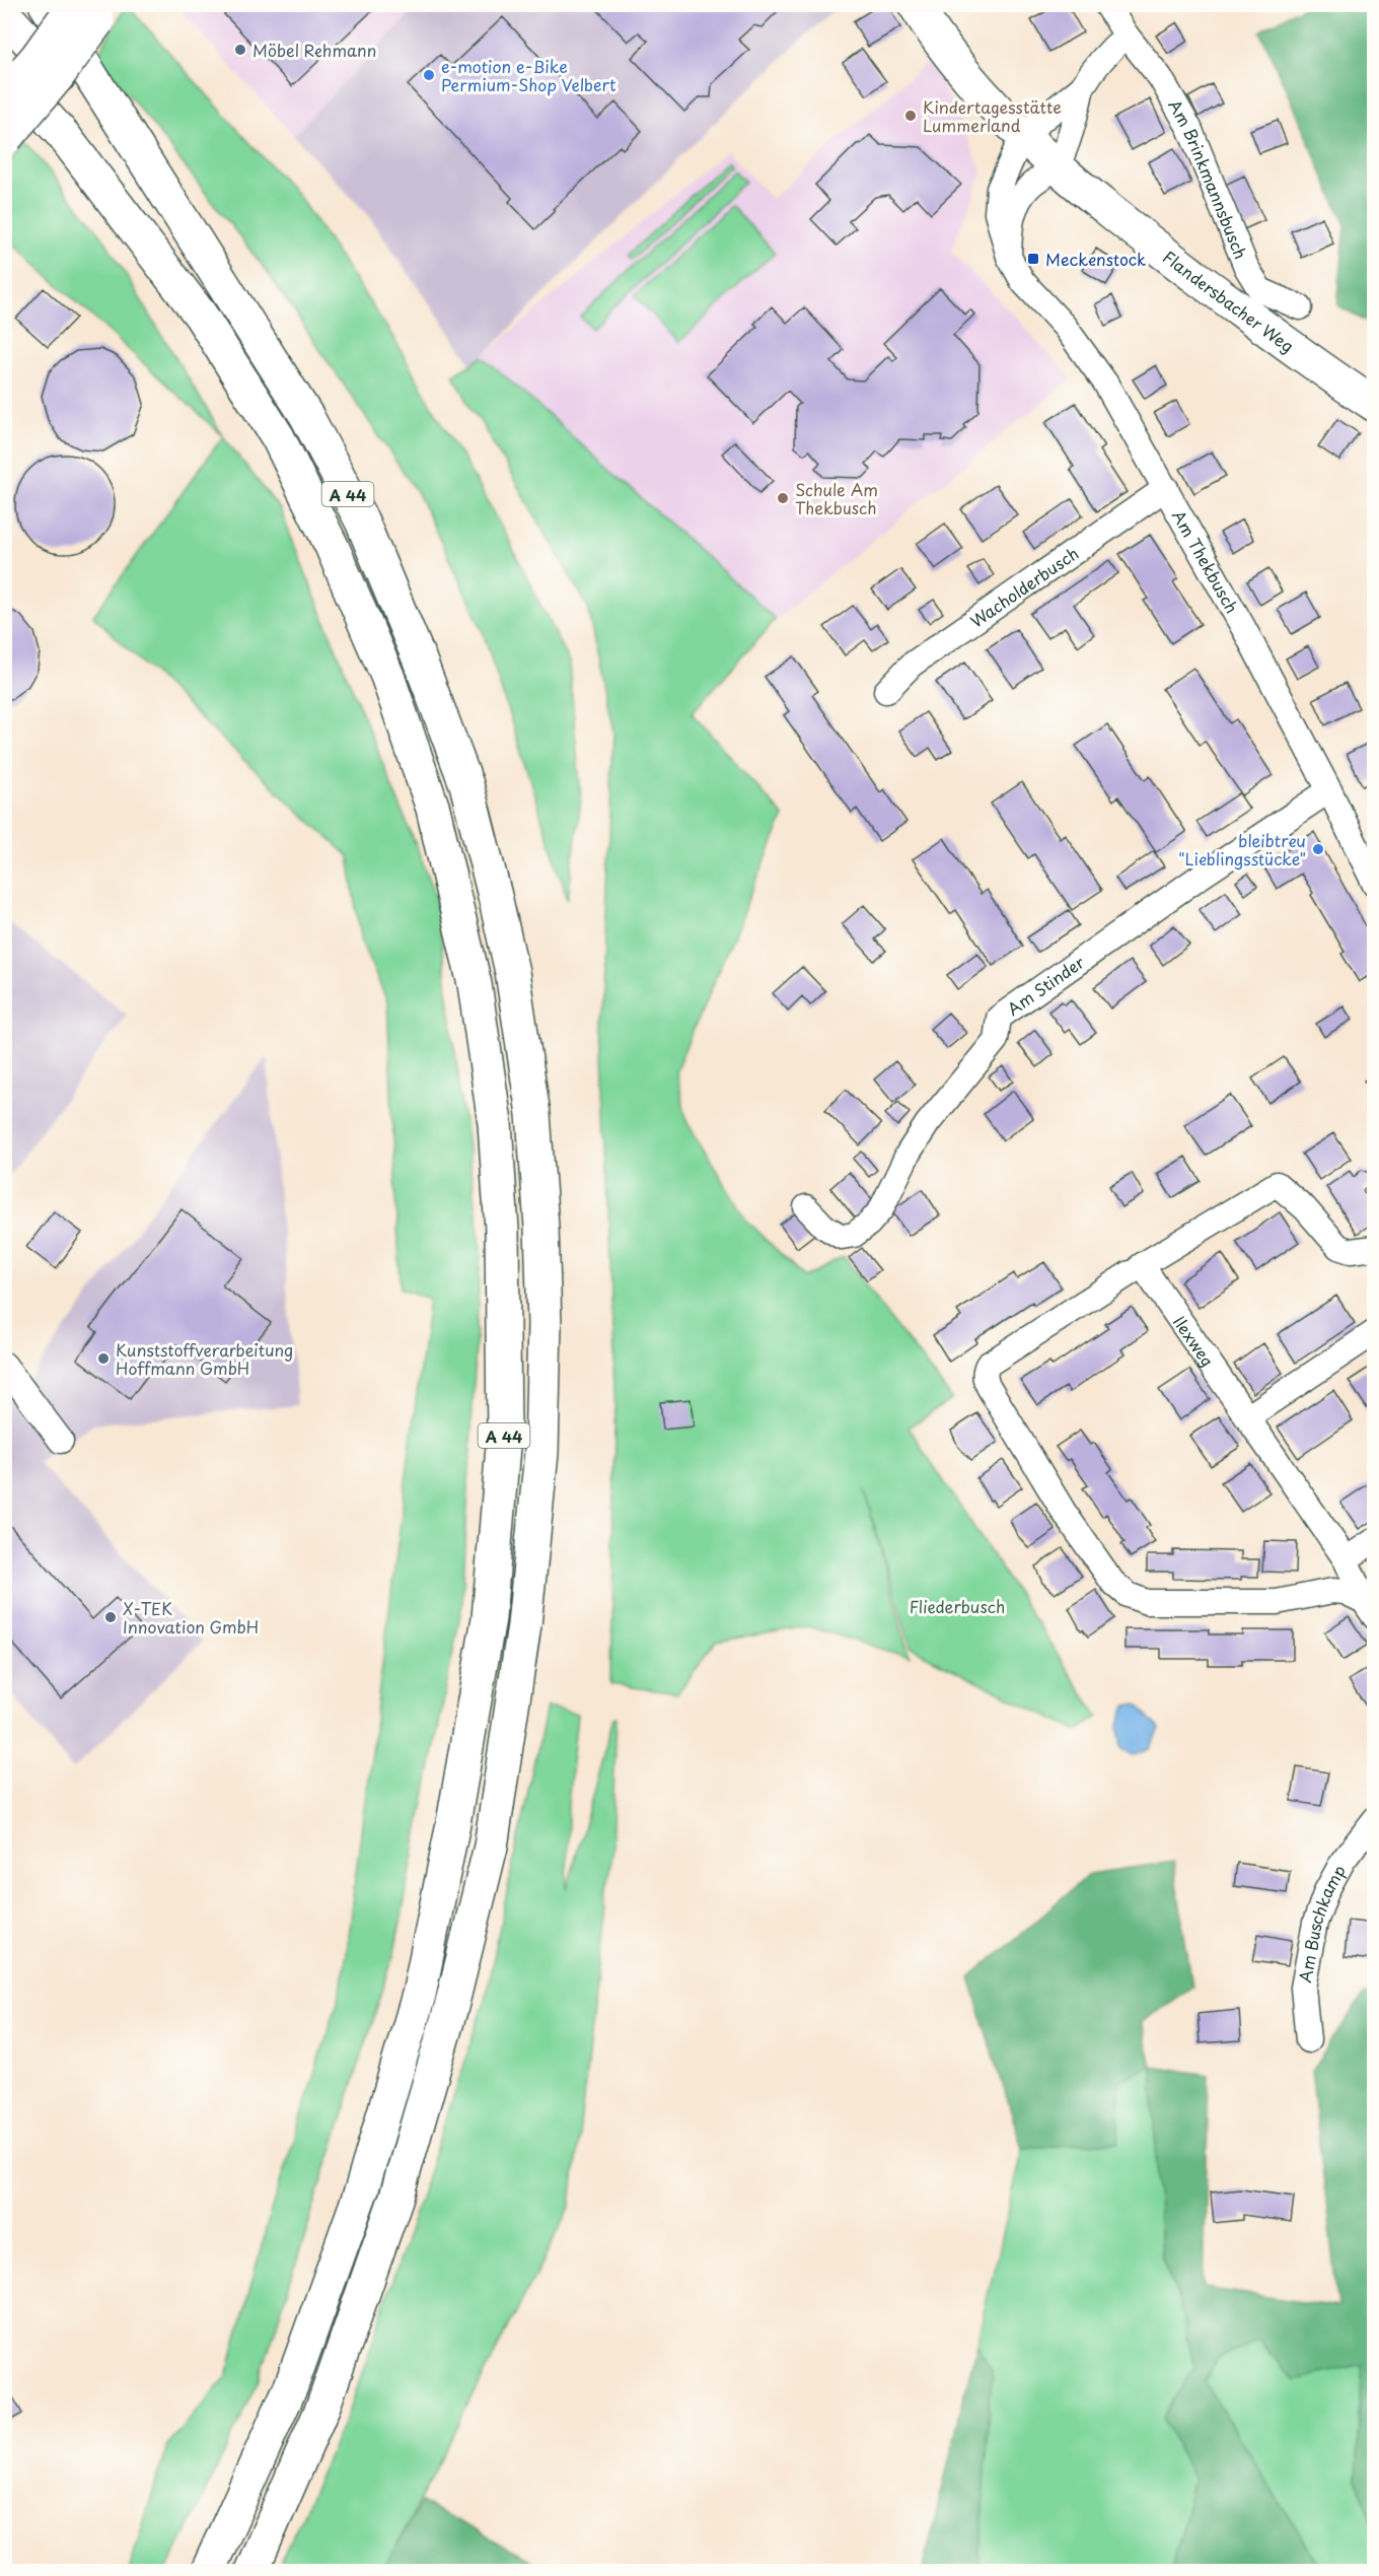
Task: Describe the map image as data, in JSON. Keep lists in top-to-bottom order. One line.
{"streets":{"main road":["Flandersbacher Weg","A 44"],"street":["Am Brinkmannsbusch","Am Thekbusch","Wacholderbusch","Am Stinder","Ilexweg","Am Buschkamp"]},"crossings":[["Flandersbacher Weg","Am Thekbusch"],["Am Thekbusch","Wacholderbusch"],["Am Thekbusch","Am Stinder"]],"parks":["Fliederbusch"],"places":{"other":["Möbel Rehmann","e-motion e-Bike Permium-Shop Velbert","Kindertagesstätte Lummerland","Schule Am Thekbusch","bleibtreu \"Lieblingsstücke\"","Kunststoffverarbeitung Hoffmann GmbH","X-TEK Innovation GmbH"],"transit":["Meckenstock"]}}
